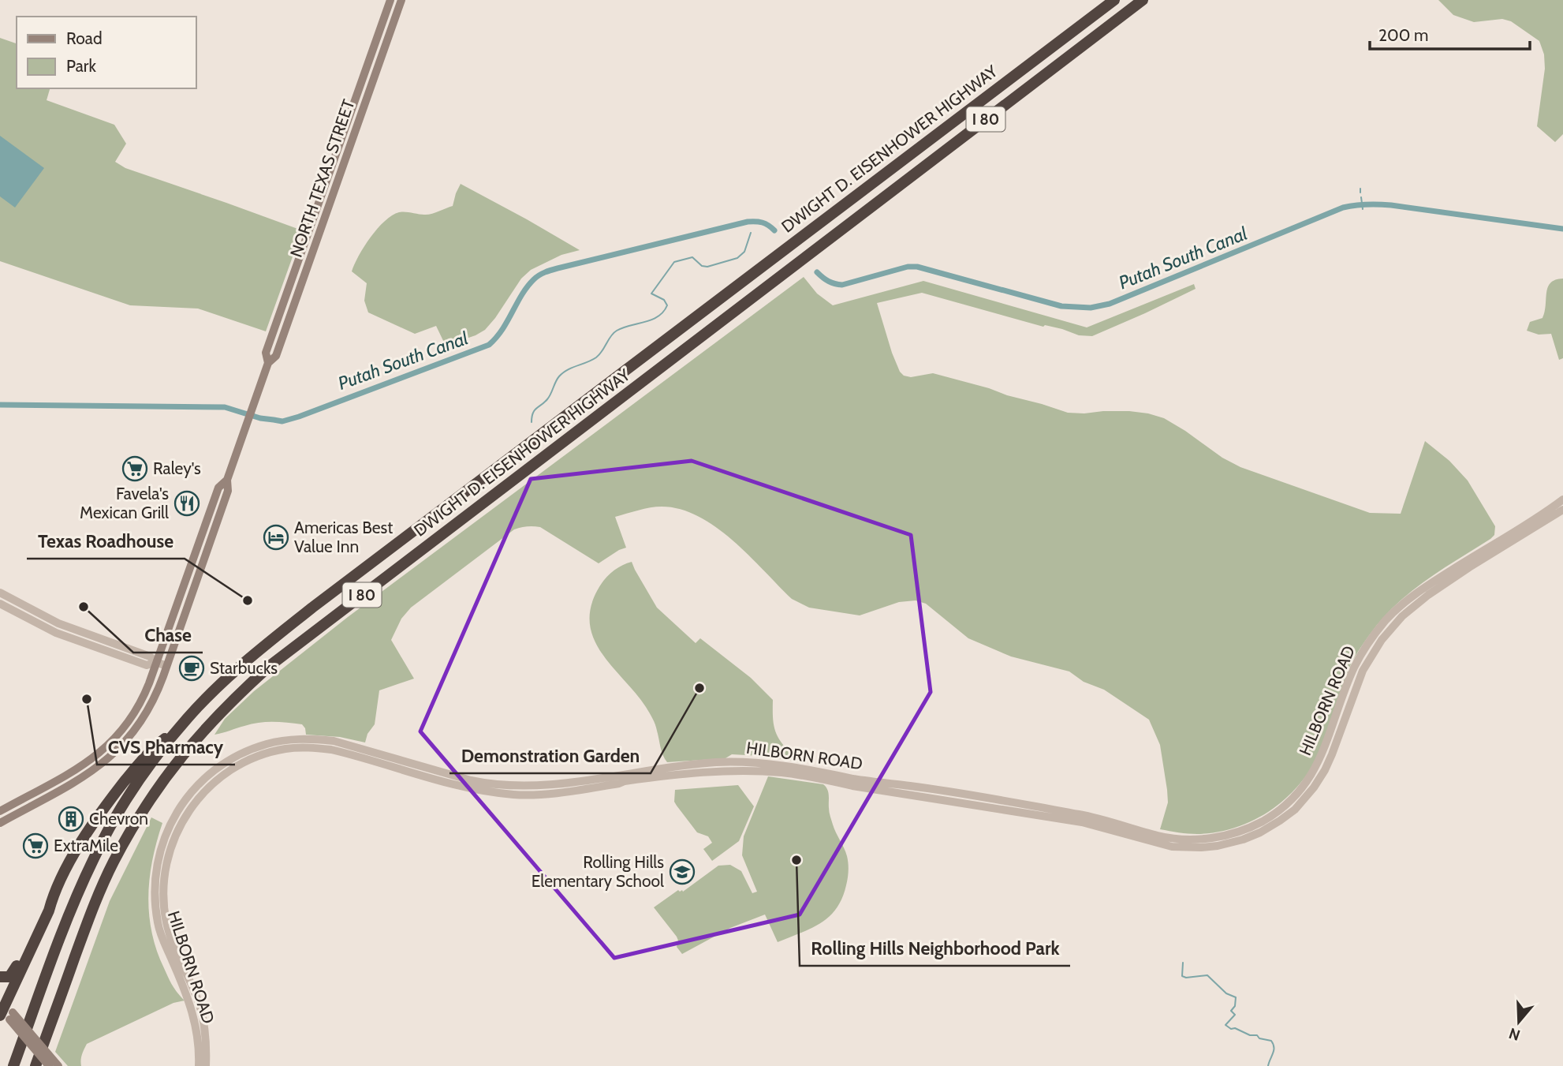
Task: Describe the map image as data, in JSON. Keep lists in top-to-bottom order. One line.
{"streets":{"highway":["I 80","DWIGHT D. EISENHOWER HIGHWAY"],"main road":["NORTH TEXAS STREET"],"street":["HILBORN ROAD"]},"water":["Putah South Canal"],"places":{"supermarket":["Raley's","ExtraMile"],"restaurant":["Favela's Mexican Grill"],"hotel":["Americas Best Value Inn"],"other":["Texas Roadhouse","Chase","Demonstration Garden","CVS Pharmacy","Rolling Hills Neighborhood Park"],"cafe":["Starbucks"],"building":["Chevron"],"school or university":["Rolling Hills Elementary School"]},"legend":["Road","Park"],"scale_bar":"200 m","north":"bottom"}
